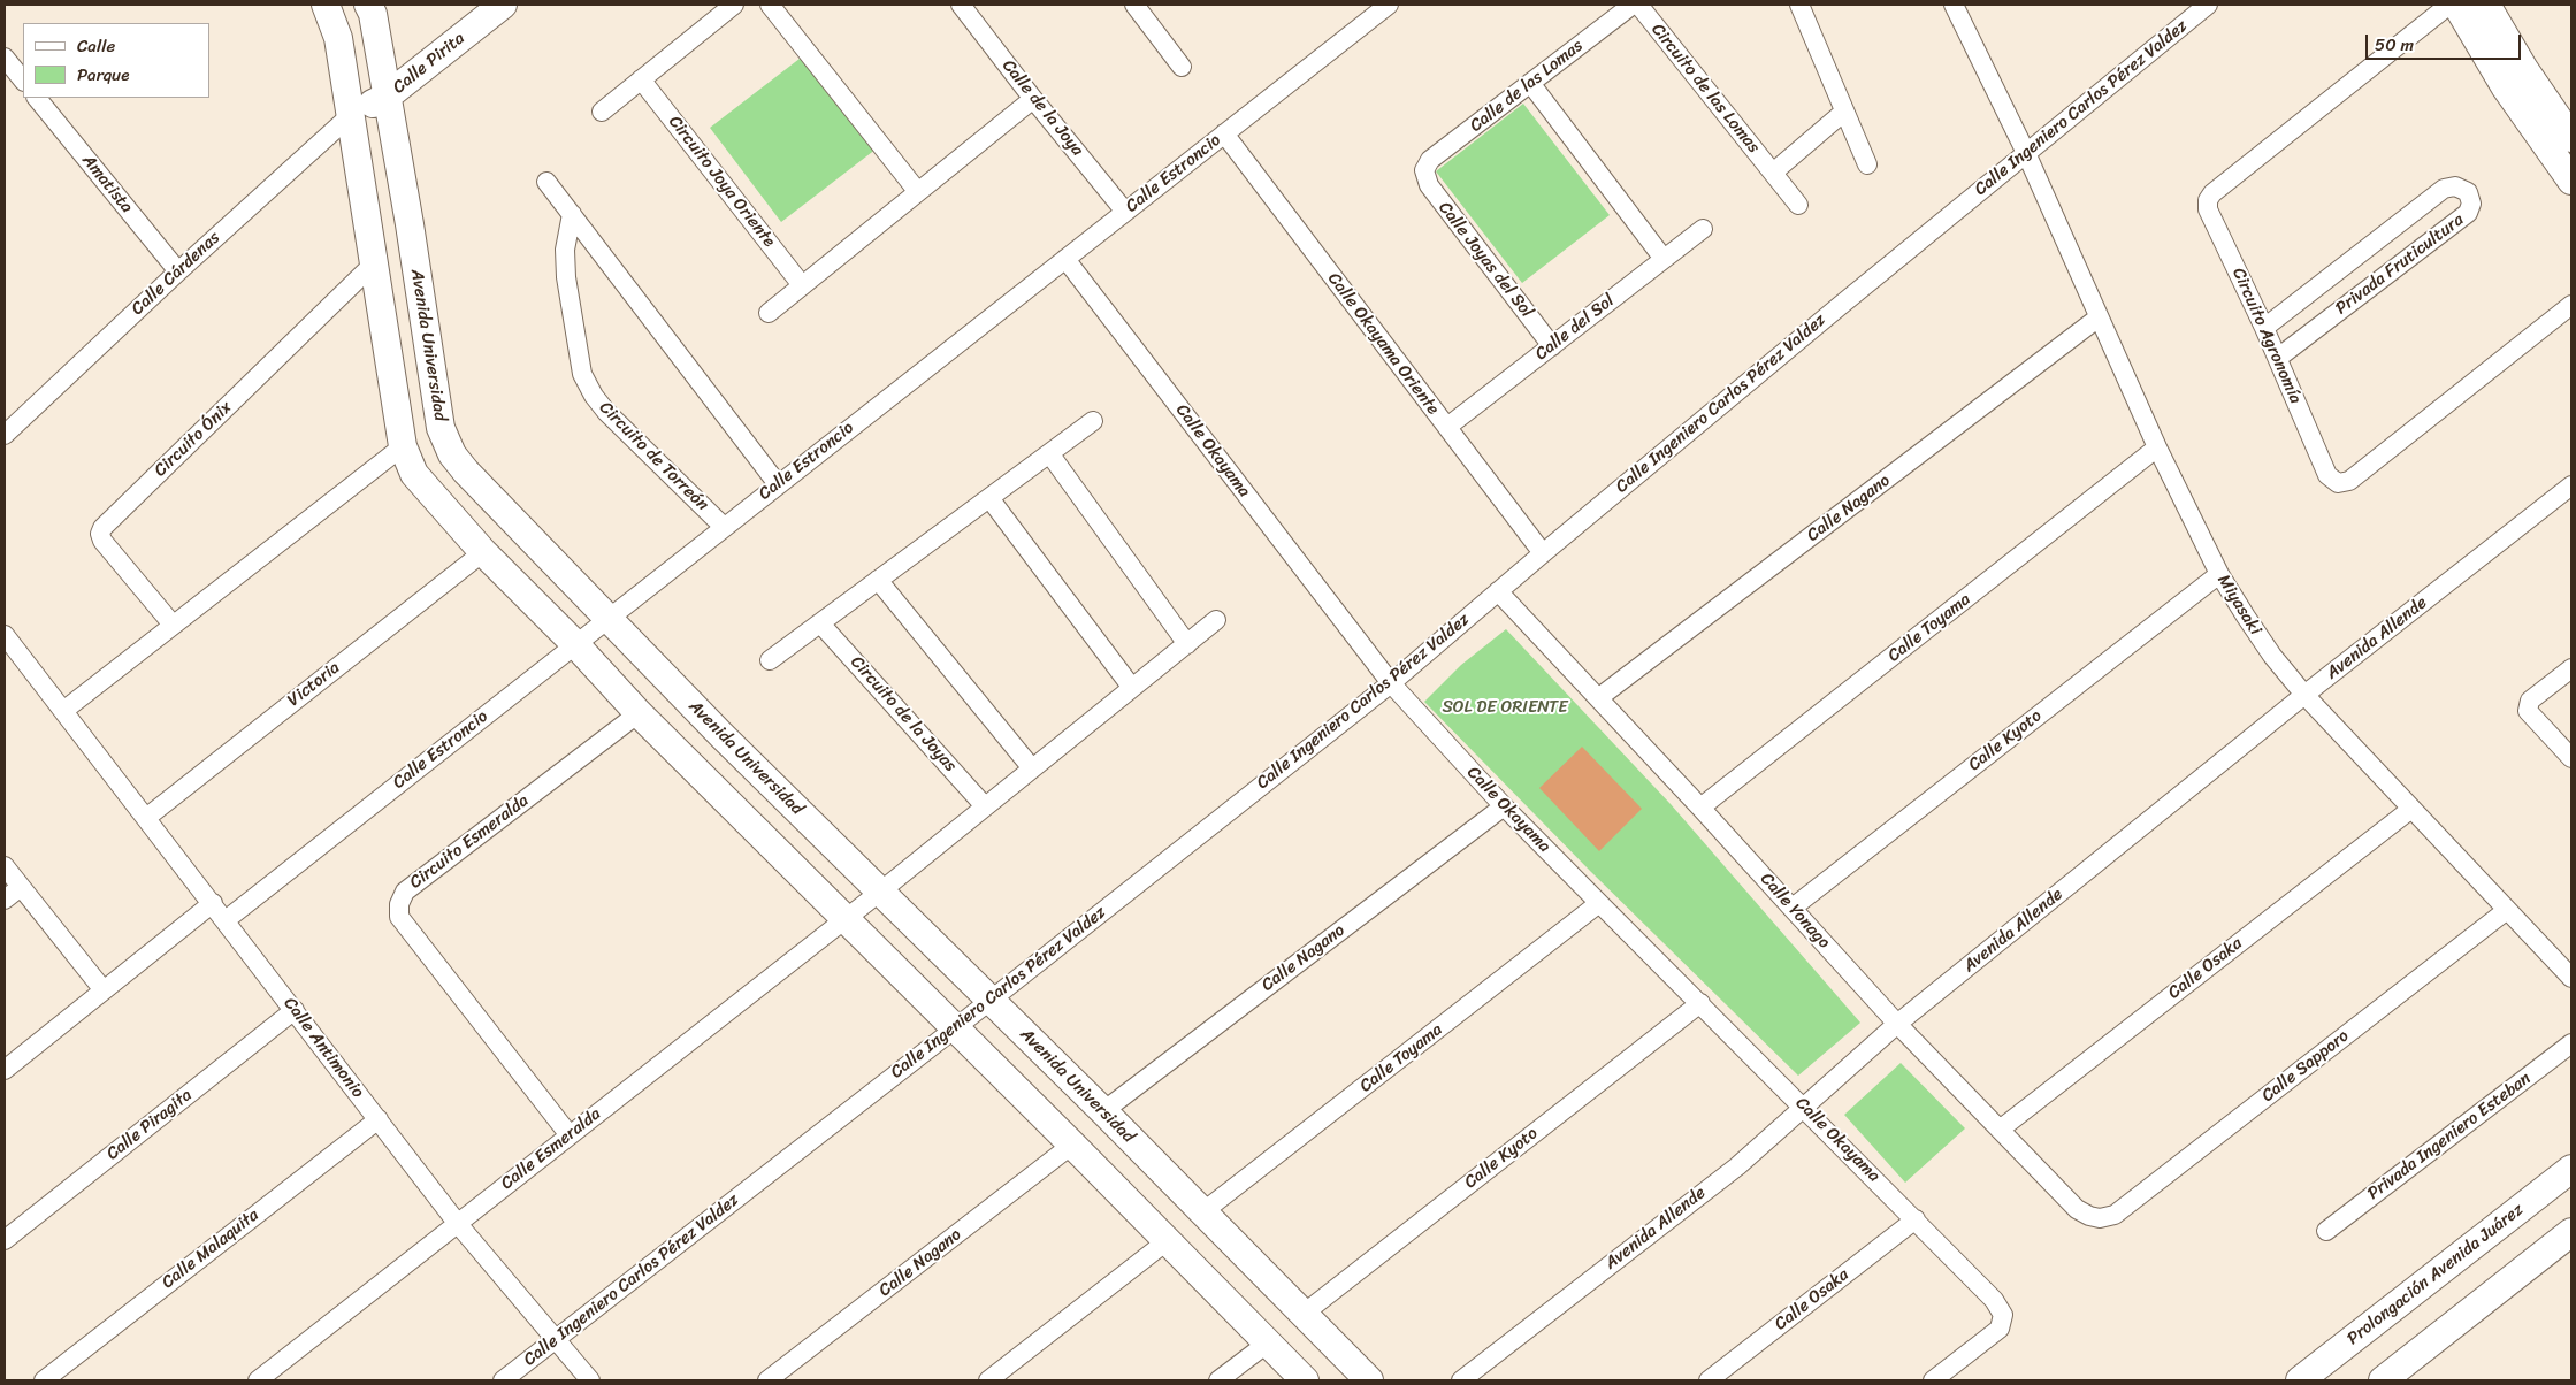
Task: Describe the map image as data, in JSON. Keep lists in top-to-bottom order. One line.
{"streets":{"main road":["Calle Pirita","Avenida Universidad","Prolongación Avenida Juárez"],"street":["Calle de las Lomas","Circuito de las Lomas","Calle de la Joya","Calle Ingeniero Carlos Pérez Valdez","Calle Estroncio","Circuito Joya Oriente","Amatista","Calle Joyas del Sol","Privada Fruticultura","Calle Cárdenas","Calle del Sol","Circuito Agronomía","Calle Okayama Oriente","Circuito Ónix","Calle Okayama","Circuito de Torreón","Calle Nagano","Miyasaki","Calle Toyama","Avenida Allende","Victoria","Circuito de la Joyas","Calle Kyoto","Circuito Esmeralda","Calle Yonago","Calle Osaka","Calle Antimonio","Calle Sapporo","Calle Piragita","Privada Ingeniero Esteban","Calle Esmeralda","Calle Malaquita"]},"crossings":[["Calle Pirita","Calle Cárdenas"],["Calle Pirita","Avenida Universidad"],["Calle de las Lomas","Calle Joyas del Sol"],["Calle de la Joya","Calle Estroncio"],["Calle Ingeniero Carlos Pérez Valdez","Calle Okayama Oriente"],["Calle Ingeniero Carlos Pérez Valdez","Avenida Universidad"],["Calle Ingeniero Carlos Pérez Valdez","Calle Okayama"],["Calle Ingeniero Carlos Pérez Valdez","Miyasaki"],["Calle Ingeniero Carlos Pérez Valdez","Calle Yonago"],["Calle Ingeniero Carlos Pérez Valdez","Calle Antimonio"],["Calle Estroncio","Calle Okayama Oriente"],["Calle Estroncio","Avenida Universidad"],["Calle Estroncio","Calle Okayama"],["Calle Estroncio","Circuito de Torreón"],["Calle Estroncio","Calle Antimonio"],["Amatista","Calle Cárdenas"],["Calle Joyas del Sol","Calle del Sol"],["Privada Fruticultura","Circuito Agronomía"],["Calle del Sol","Calle Okayama Oriente"],["Avenida Universidad","Calle Nagano"],["Avenida Universidad","Calle Toyama"],["Avenida Universidad","Calle Kyoto"],["Calle Okayama","Calle Nagano"],["Calle Okayama","Calle Toyama"],["Calle Okayama","Avenida Allende"],["Calle Okayama","Calle Kyoto"],["Calle Okayama","Calle Osaka"],["Calle Nagano","Miyasaki"],["Calle Nagano","Calle Yonago"],["Miyasaki","Calle Toyama"],["Miyasaki","Avenida Allende"],["Miyasaki","Calle Kyoto"],["Miyasaki","Calle Osaka"],["Miyasaki","Calle Sapporo"],["Calle Toyama","Calle Yonago"],["Avenida Allende","Calle Yonago"],["Victoria","Calle Antimonio"],["Calle Kyoto","Calle Yonago"],["Circuito Esmeralda","Calle Esmeralda"],["Calle Yonago","Calle Osaka"],["Calle Yonago","Calle Sapporo"],["Calle Antimonio","Calle Piragita"],["Calle Antimonio","Calle Esmeralda"],["Calle Antimonio","Calle Malaquita"]],"parks":["SOL DE ORIENTE"],"legend":["Calle","Parque"],"scale_bar":"50 m"}
